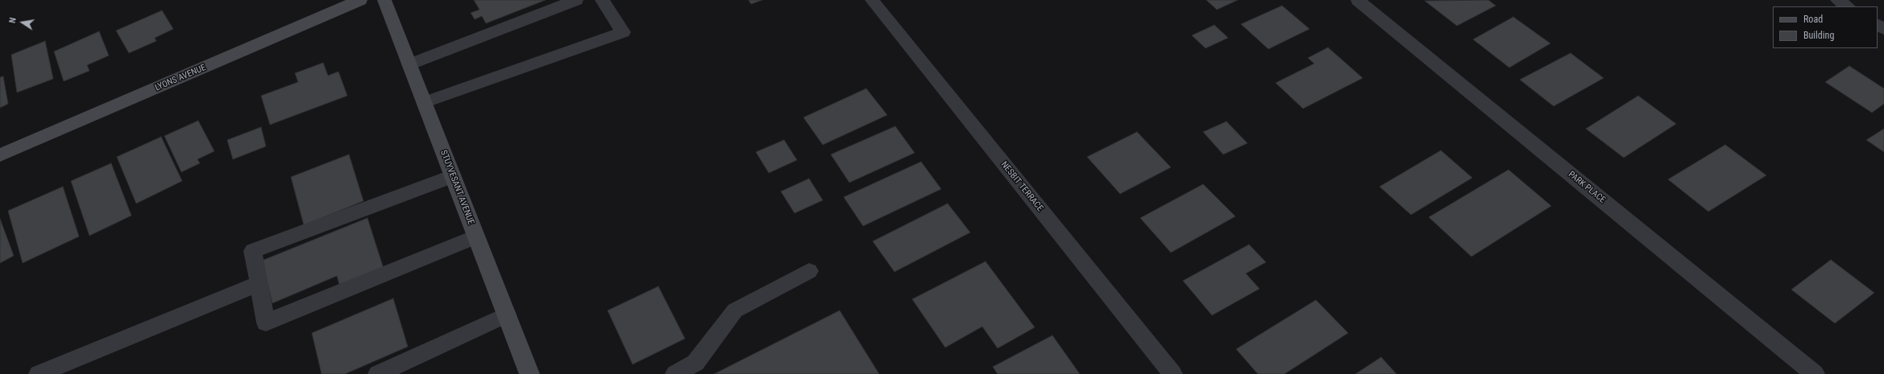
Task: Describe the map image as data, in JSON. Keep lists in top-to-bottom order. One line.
{"streets":{"main road":["LYONS AVENUE","STUYVESANT AVENUE"],"street":["NESBIT TERRACE","PARK PLACE"]},"legend":["Road","Building"],"north":"left"}
